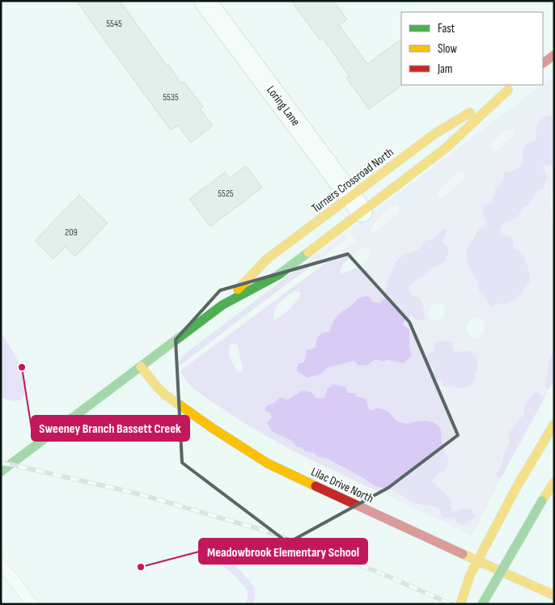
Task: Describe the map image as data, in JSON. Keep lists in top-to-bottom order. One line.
{"streets":{"main road":["Turners Crossroad North","Lilac Drive North"],"street":["Loring Lane"]},"crossings":[["Loring Lane","Turners Crossroad North"],["Turners Crossroad North","Lilac Drive North"]],"places":["Sweeney Branch Bassett Creek","Meadowbrook Elementary School"],"house_numbers":["5545","5535","5525","209"],"legend":["Fast","Slow","Jam"]}
